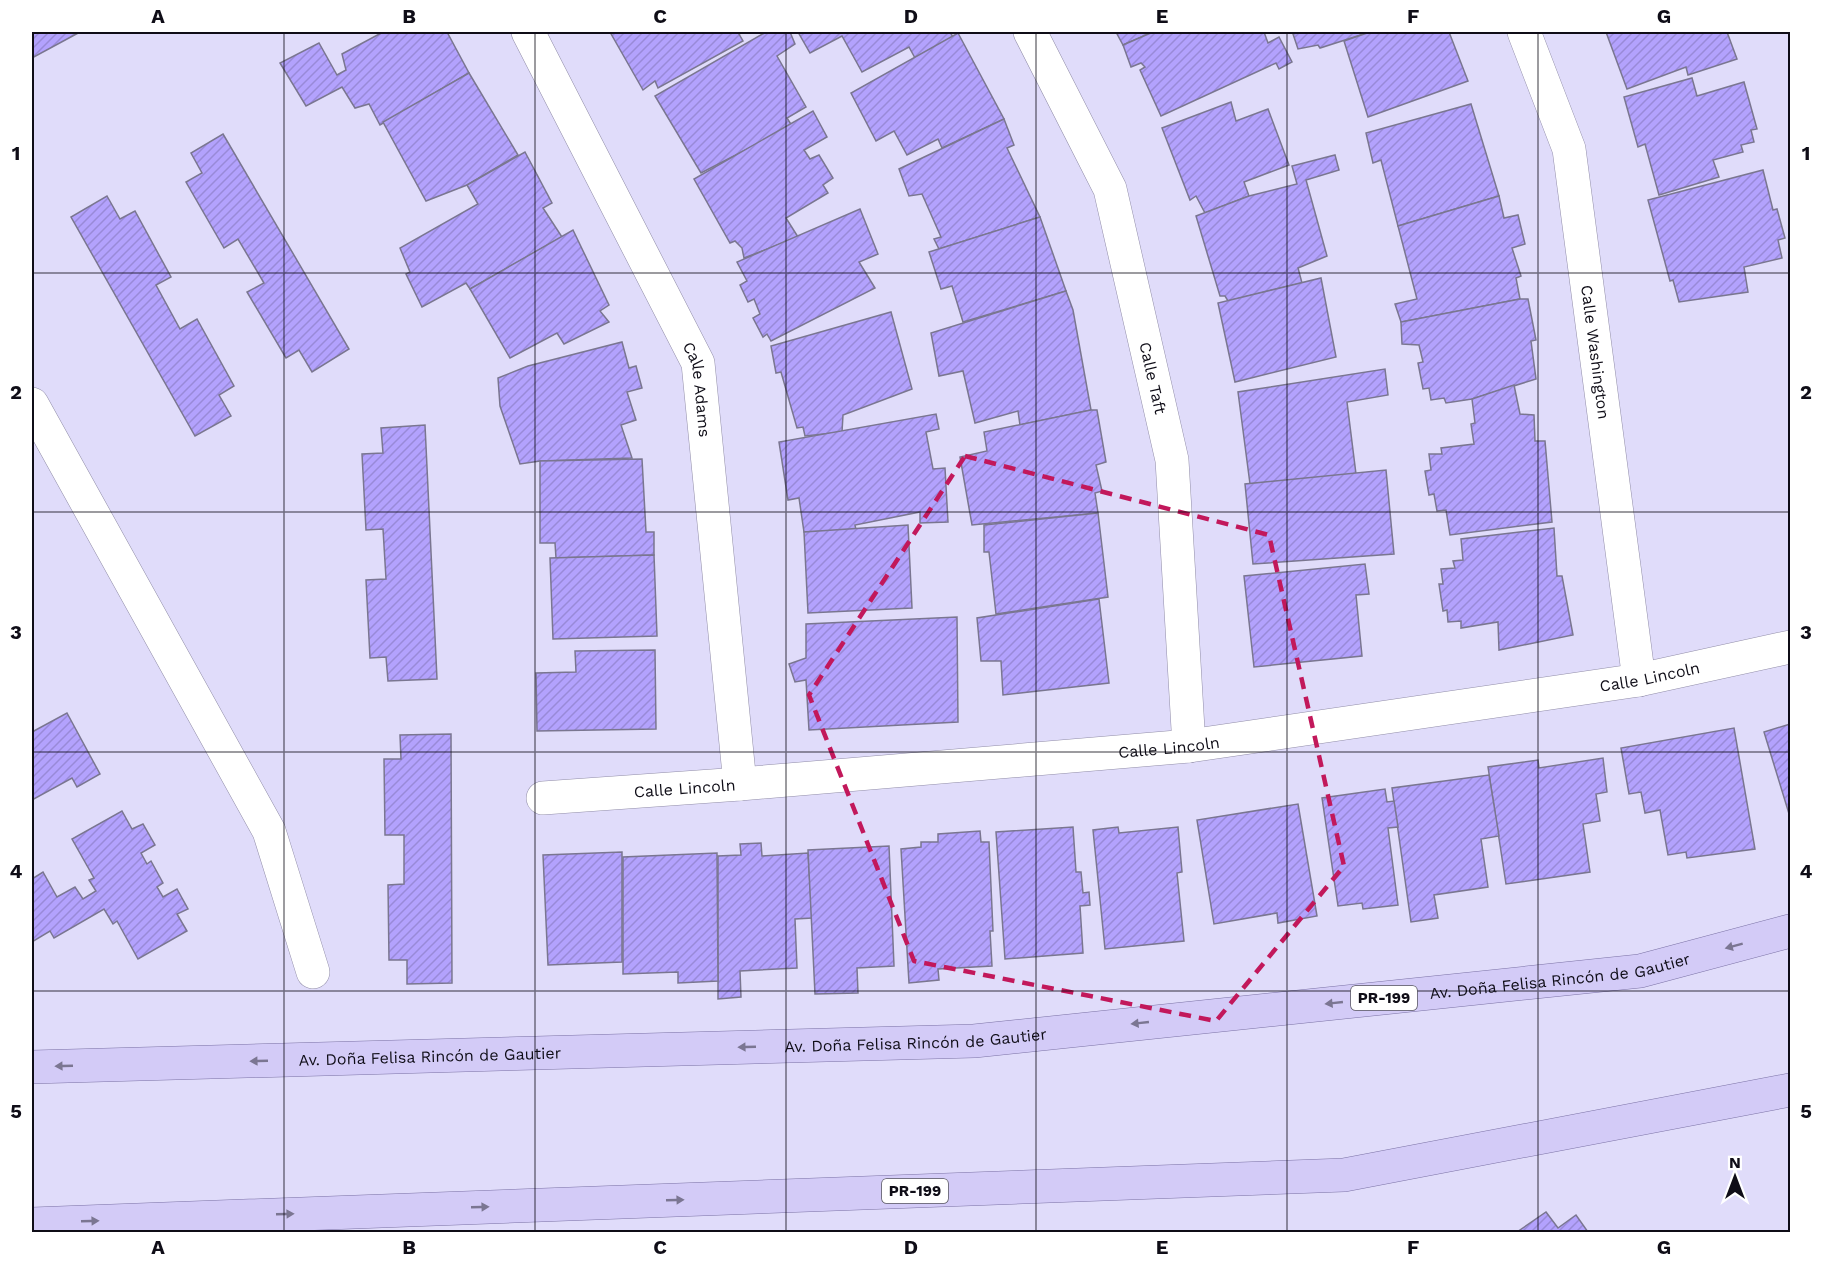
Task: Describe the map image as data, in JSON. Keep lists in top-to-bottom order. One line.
{"streets":{"main road":["Av. Doña Felisa Rincón de Gautier","PR-199"],"street":["Calle Washington","Calle Taft","Calle Adams","Calle Lincoln"]},"crossings":[["Calle Washington","Calle Lincoln"],["Calle Taft","Calle Lincoln"],["Calle Adams","Calle Lincoln"]],"north":"top","grid":{"columns":["A","B","C","D","E","F","G"],"rows":["1","2","3","4","5"]}}
